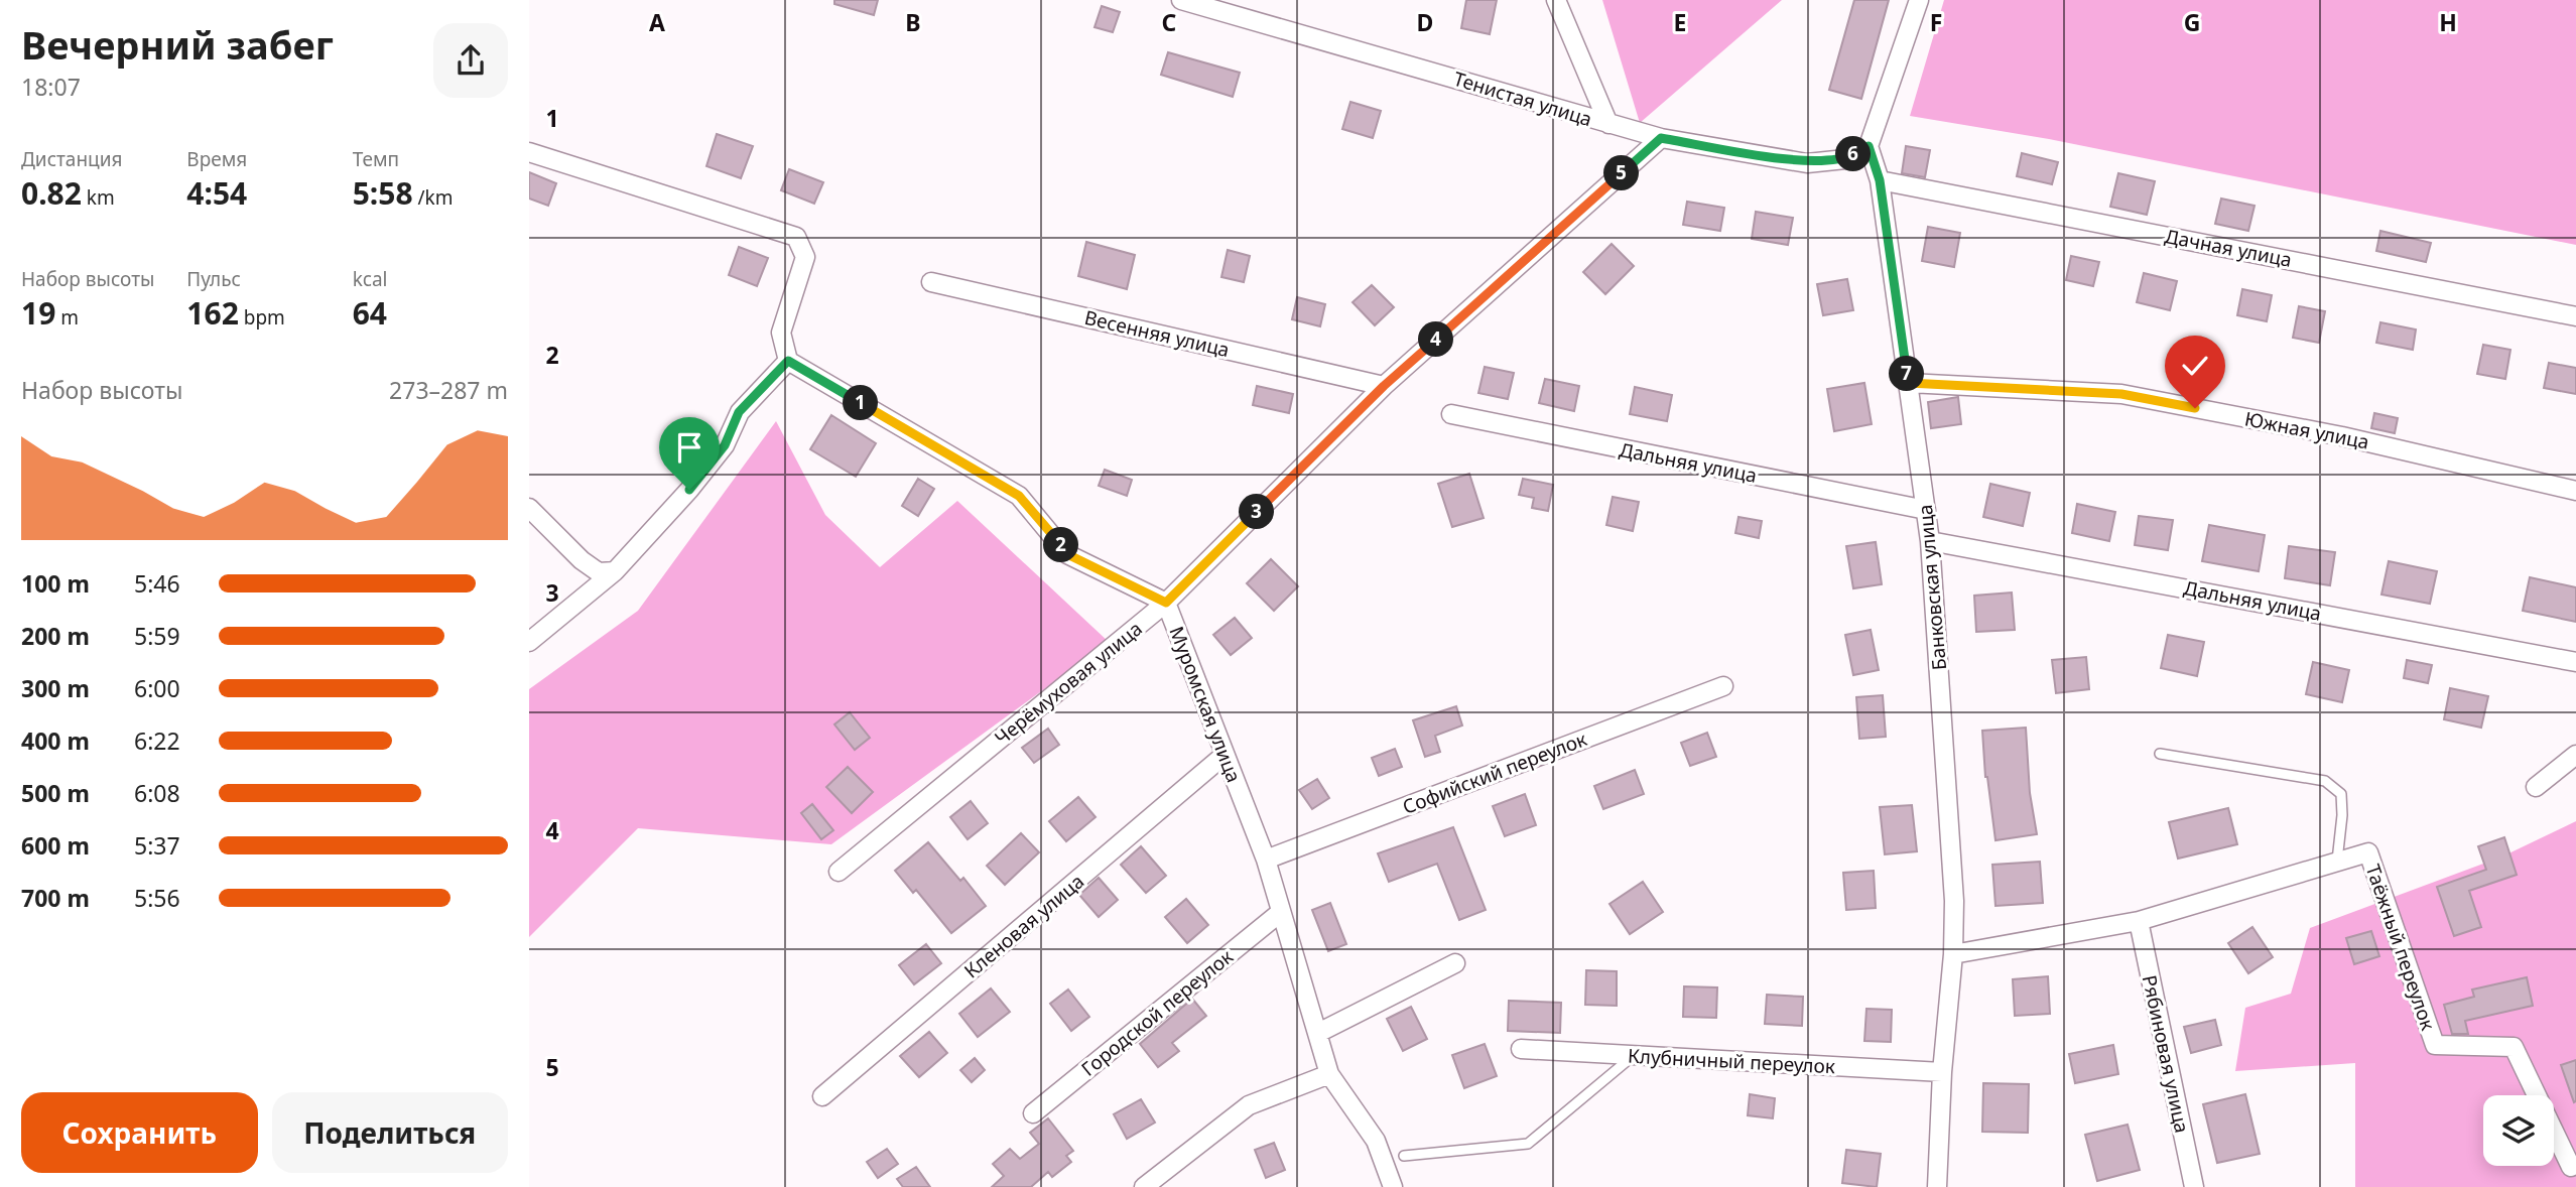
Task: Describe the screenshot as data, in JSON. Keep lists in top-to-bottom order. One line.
{"streets":{"street":["Тенистая улица","Дачная улица","Весенняя улица","Южная улица","Дальняя улица","Банковская улица","Черёмуховая улица","Муромская улица","Софийский переулок","Кленовая улица","Таёжный переулок","Городской переулок","Рябиновая улица","Клубничный переулок"]},"crossings":[["Тенистая улица","Банковская улица"],["Тенистая улица","Черёмуховая улица"],["Дачная улица","Банковская улица"],["Весенняя улица","Черёмуховая улица"],["Южная улица","Банковская улица"],["Дальняя улица","Банковская улица"],["Банковская улица","Таёжный переулок"],["Банковская улица","Клубничный переулок"],["Черёмуховая улица","Муромская улица"],["Муромская улица","Софийский переулок"],["Муромская улица","Кленовая улица"],["Муромская улица","Городской переулок"],["Таёжный переулок","Рябиновая улица"]],"page":{"heading":["Вечерний забег","18:07"],"stats":[["Дистанция","0.82 km"],["Время","4:54"],["Темп","5:58 /km"],["Набор высоты","19 m"],["Пульс","162 bpm"],["kcal","64"]],"pins":["6","5","4","7","1","3","2"],"chart":["Набор высоты","273–287 m"],"list":[{"name":"100 m","note":"5:46"},{"name":"200 m","note":"5:59"},{"name":"300 m","note":"6:00"},{"name":"400 m","note":"6:22"},{"name":"500 m","note":"6:08"},{"name":"600 m","note":"5:37"},{"name":"700 m","note":"5:56"}],"buttons":["Сохранить","Поделиться"]},"grid":{"columns":["A","B","C","D","E","F","G","H"],"rows":["1","2","3","4","5"]}}
